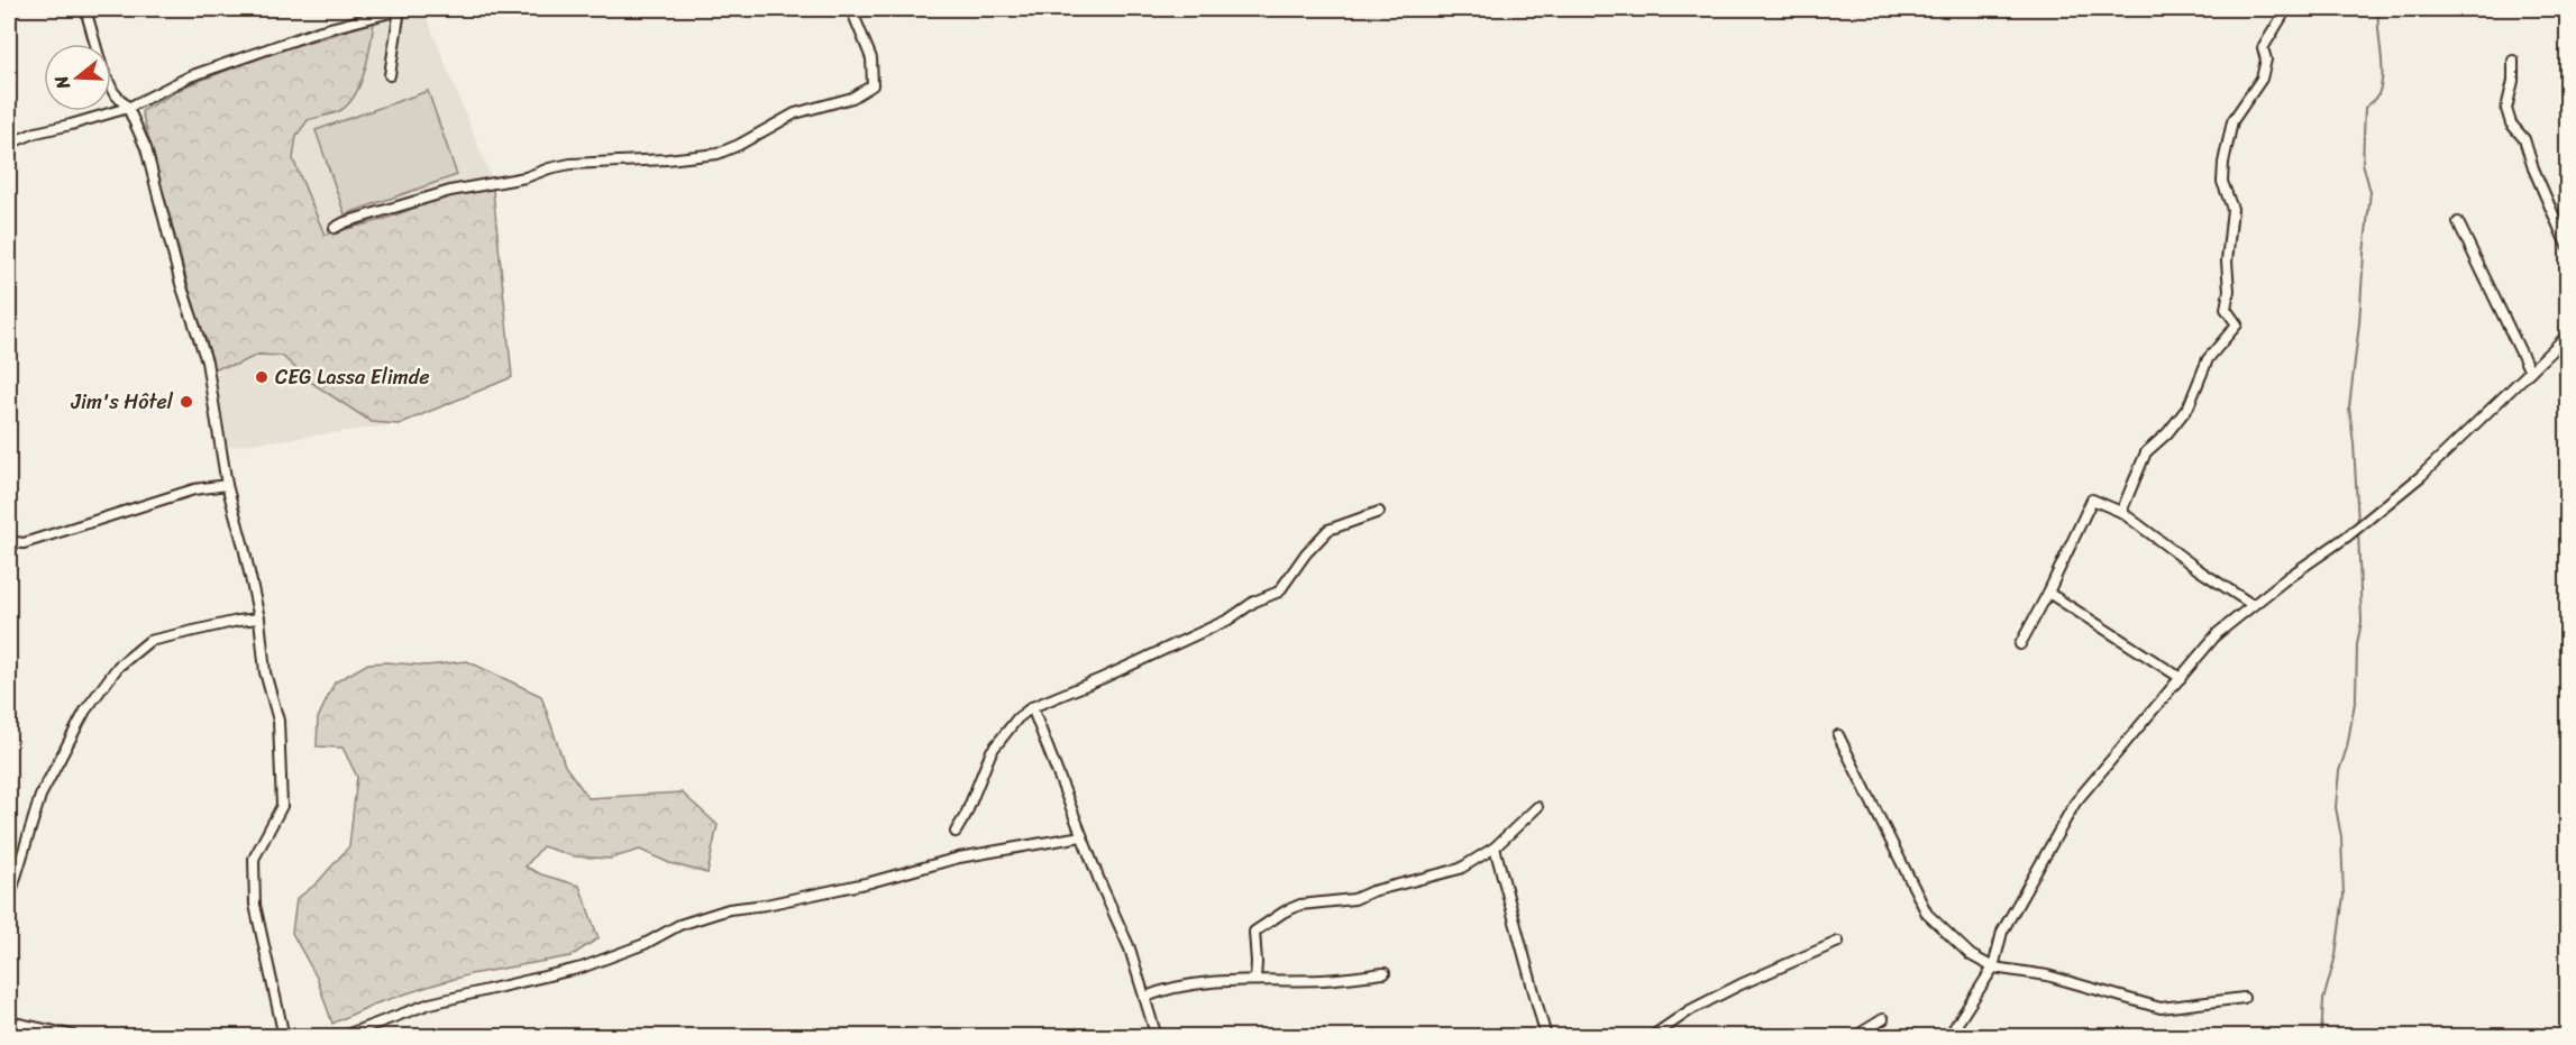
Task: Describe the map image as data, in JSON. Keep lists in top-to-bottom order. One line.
{"places":["CEG Lassa Elimde","Jim's Hôtel"],"north":"left"}
